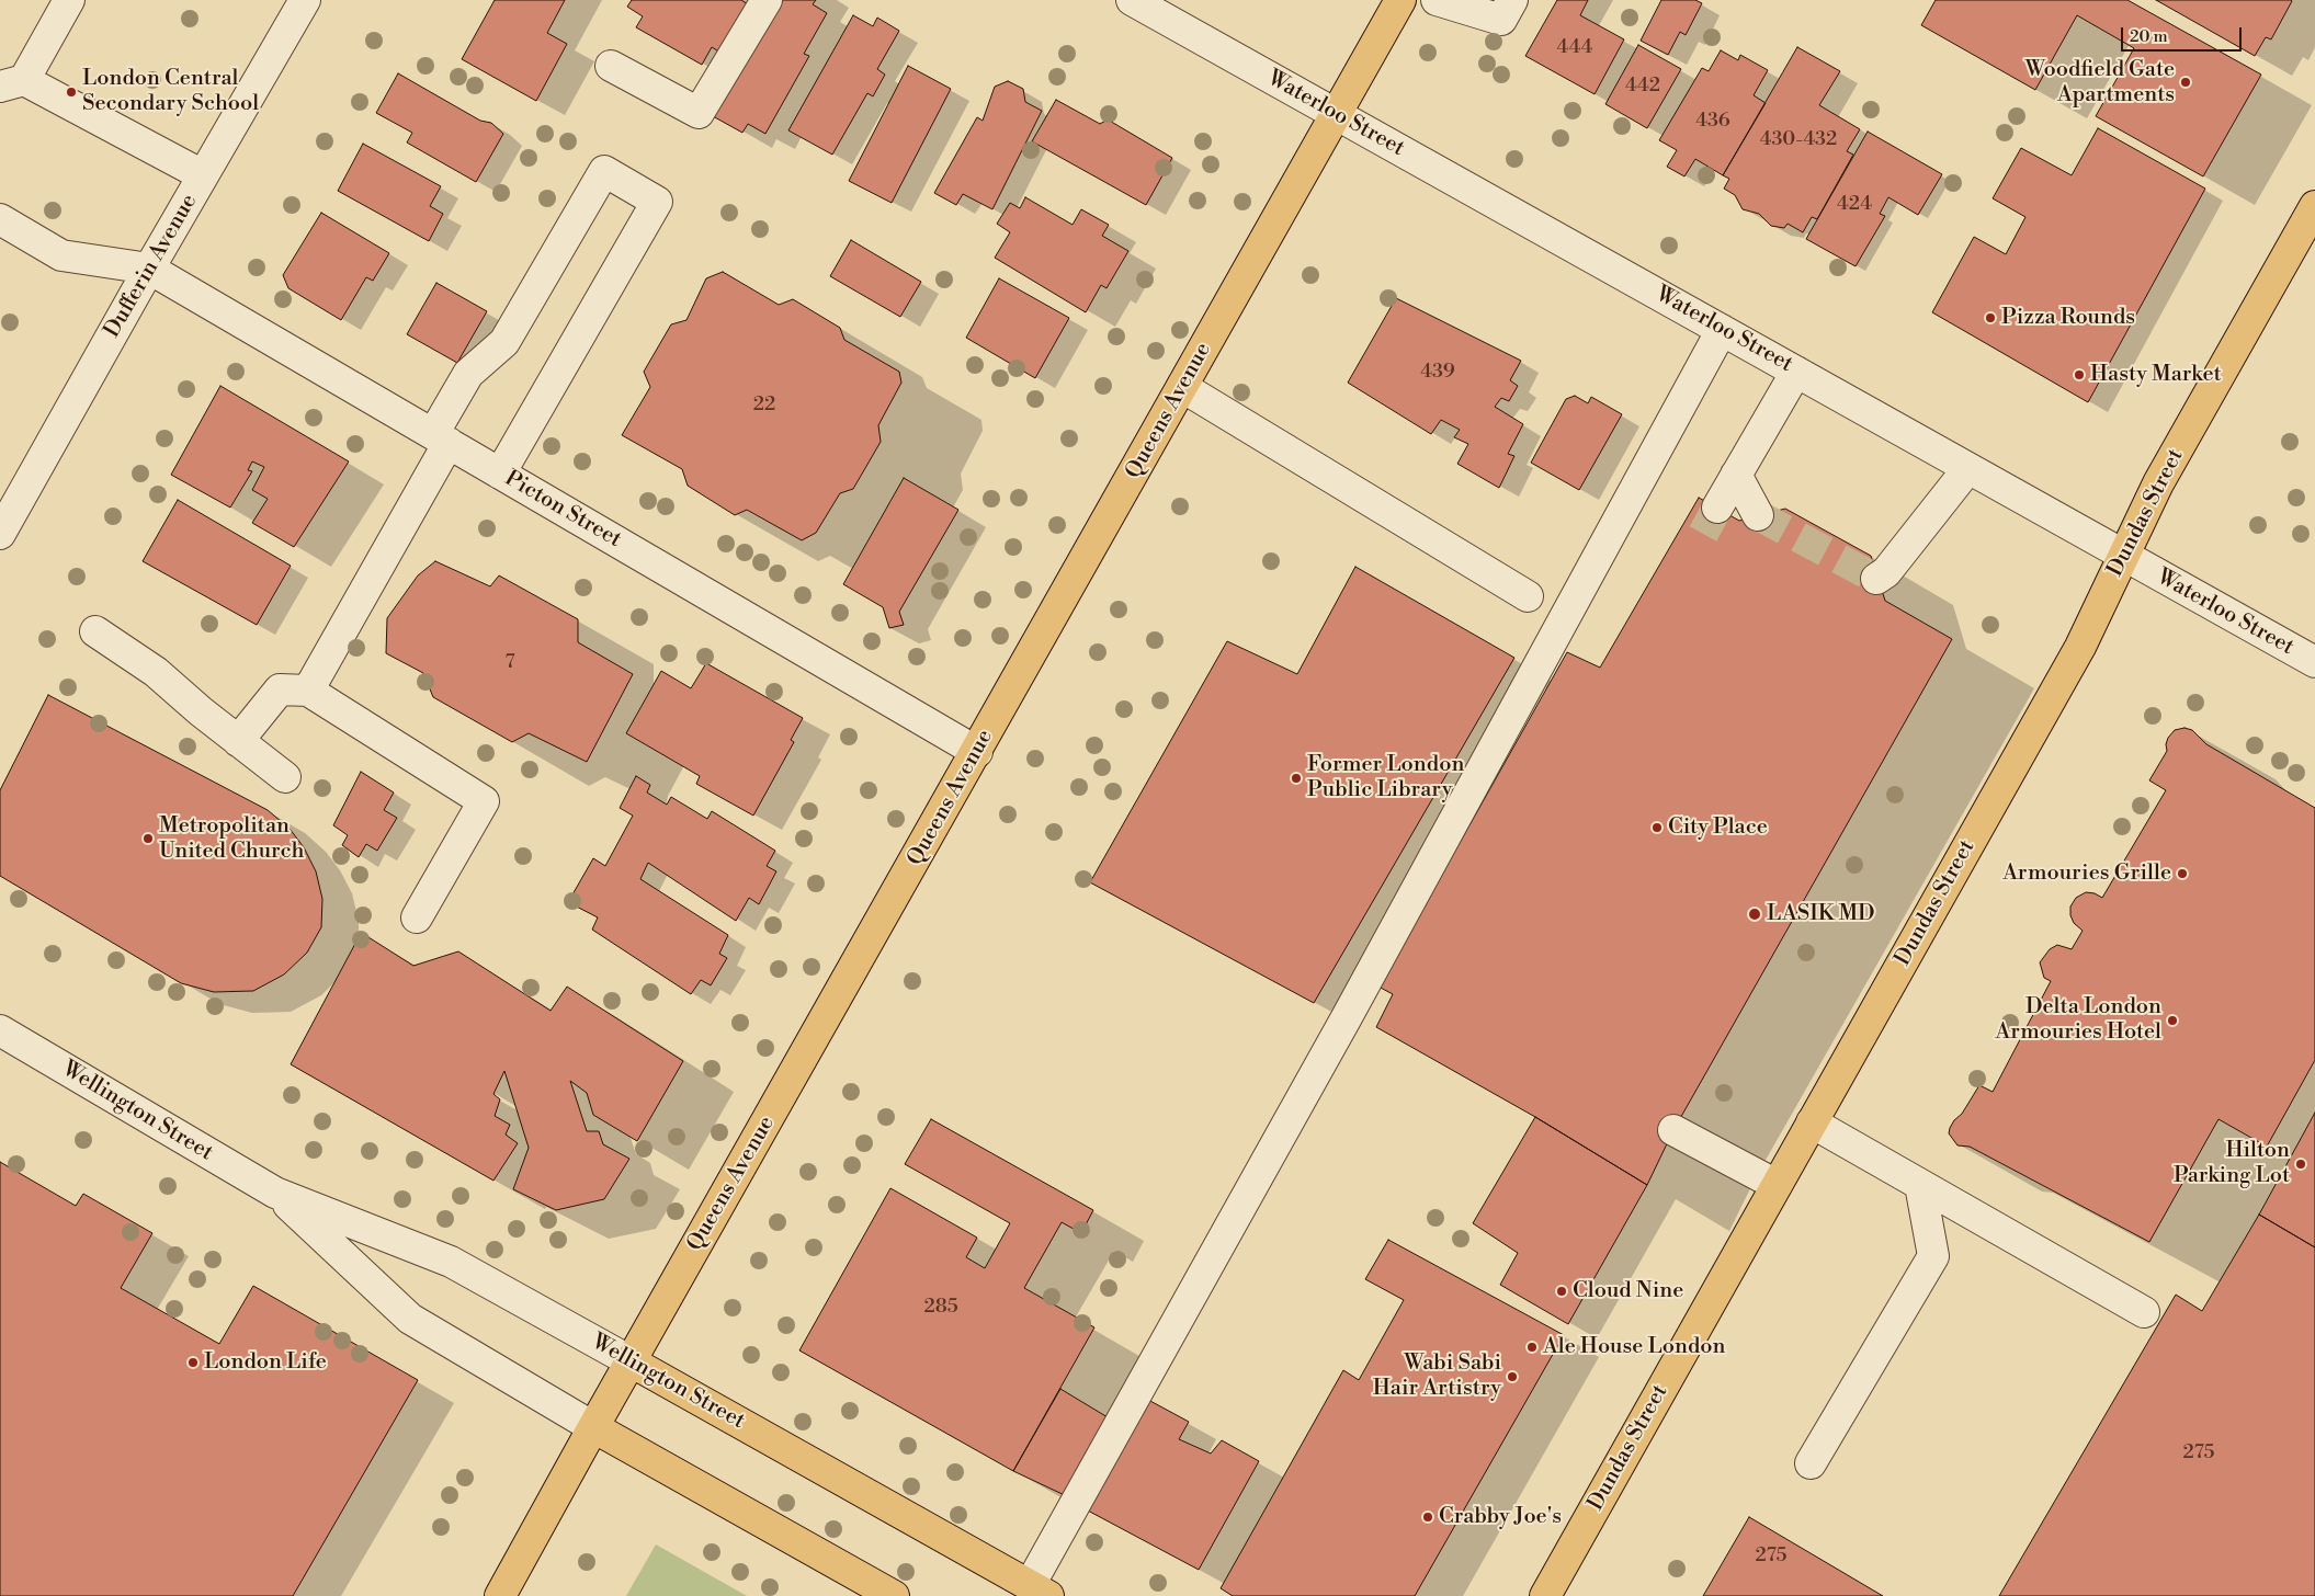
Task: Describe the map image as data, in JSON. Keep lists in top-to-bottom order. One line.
{"streets":{"main road":["Queens Avenue","Dundas Street","Wellington Street"],"street":["Waterloo Street","Dufferin Avenue","Picton Street"]},"crossings":[["Waterloo Street","Queens Avenue"],["Waterloo Street","Dundas Street"],["Dufferin Avenue","Picton Street"],["Queens Avenue","Picton Street"],["Queens Avenue","Wellington Street"]],"places":["Woodfield Gate Apartments","London Central Secondary School","Pizza Rounds","Hasty Market","Former London Public Library","City Place","Metropolitan United Church","Armouries Grille","LASIK MD","Delta London Armouries Hotel","Hilton Parking Lot","Cloud Nine","Ale House London","London Life","Wabi Sabi Hair Artistry","Crabby Joe's"],"house_numbers":["444","442","436","430-432","424","439","22","7","285","275","275"],"scale_bar":"20 m"}
